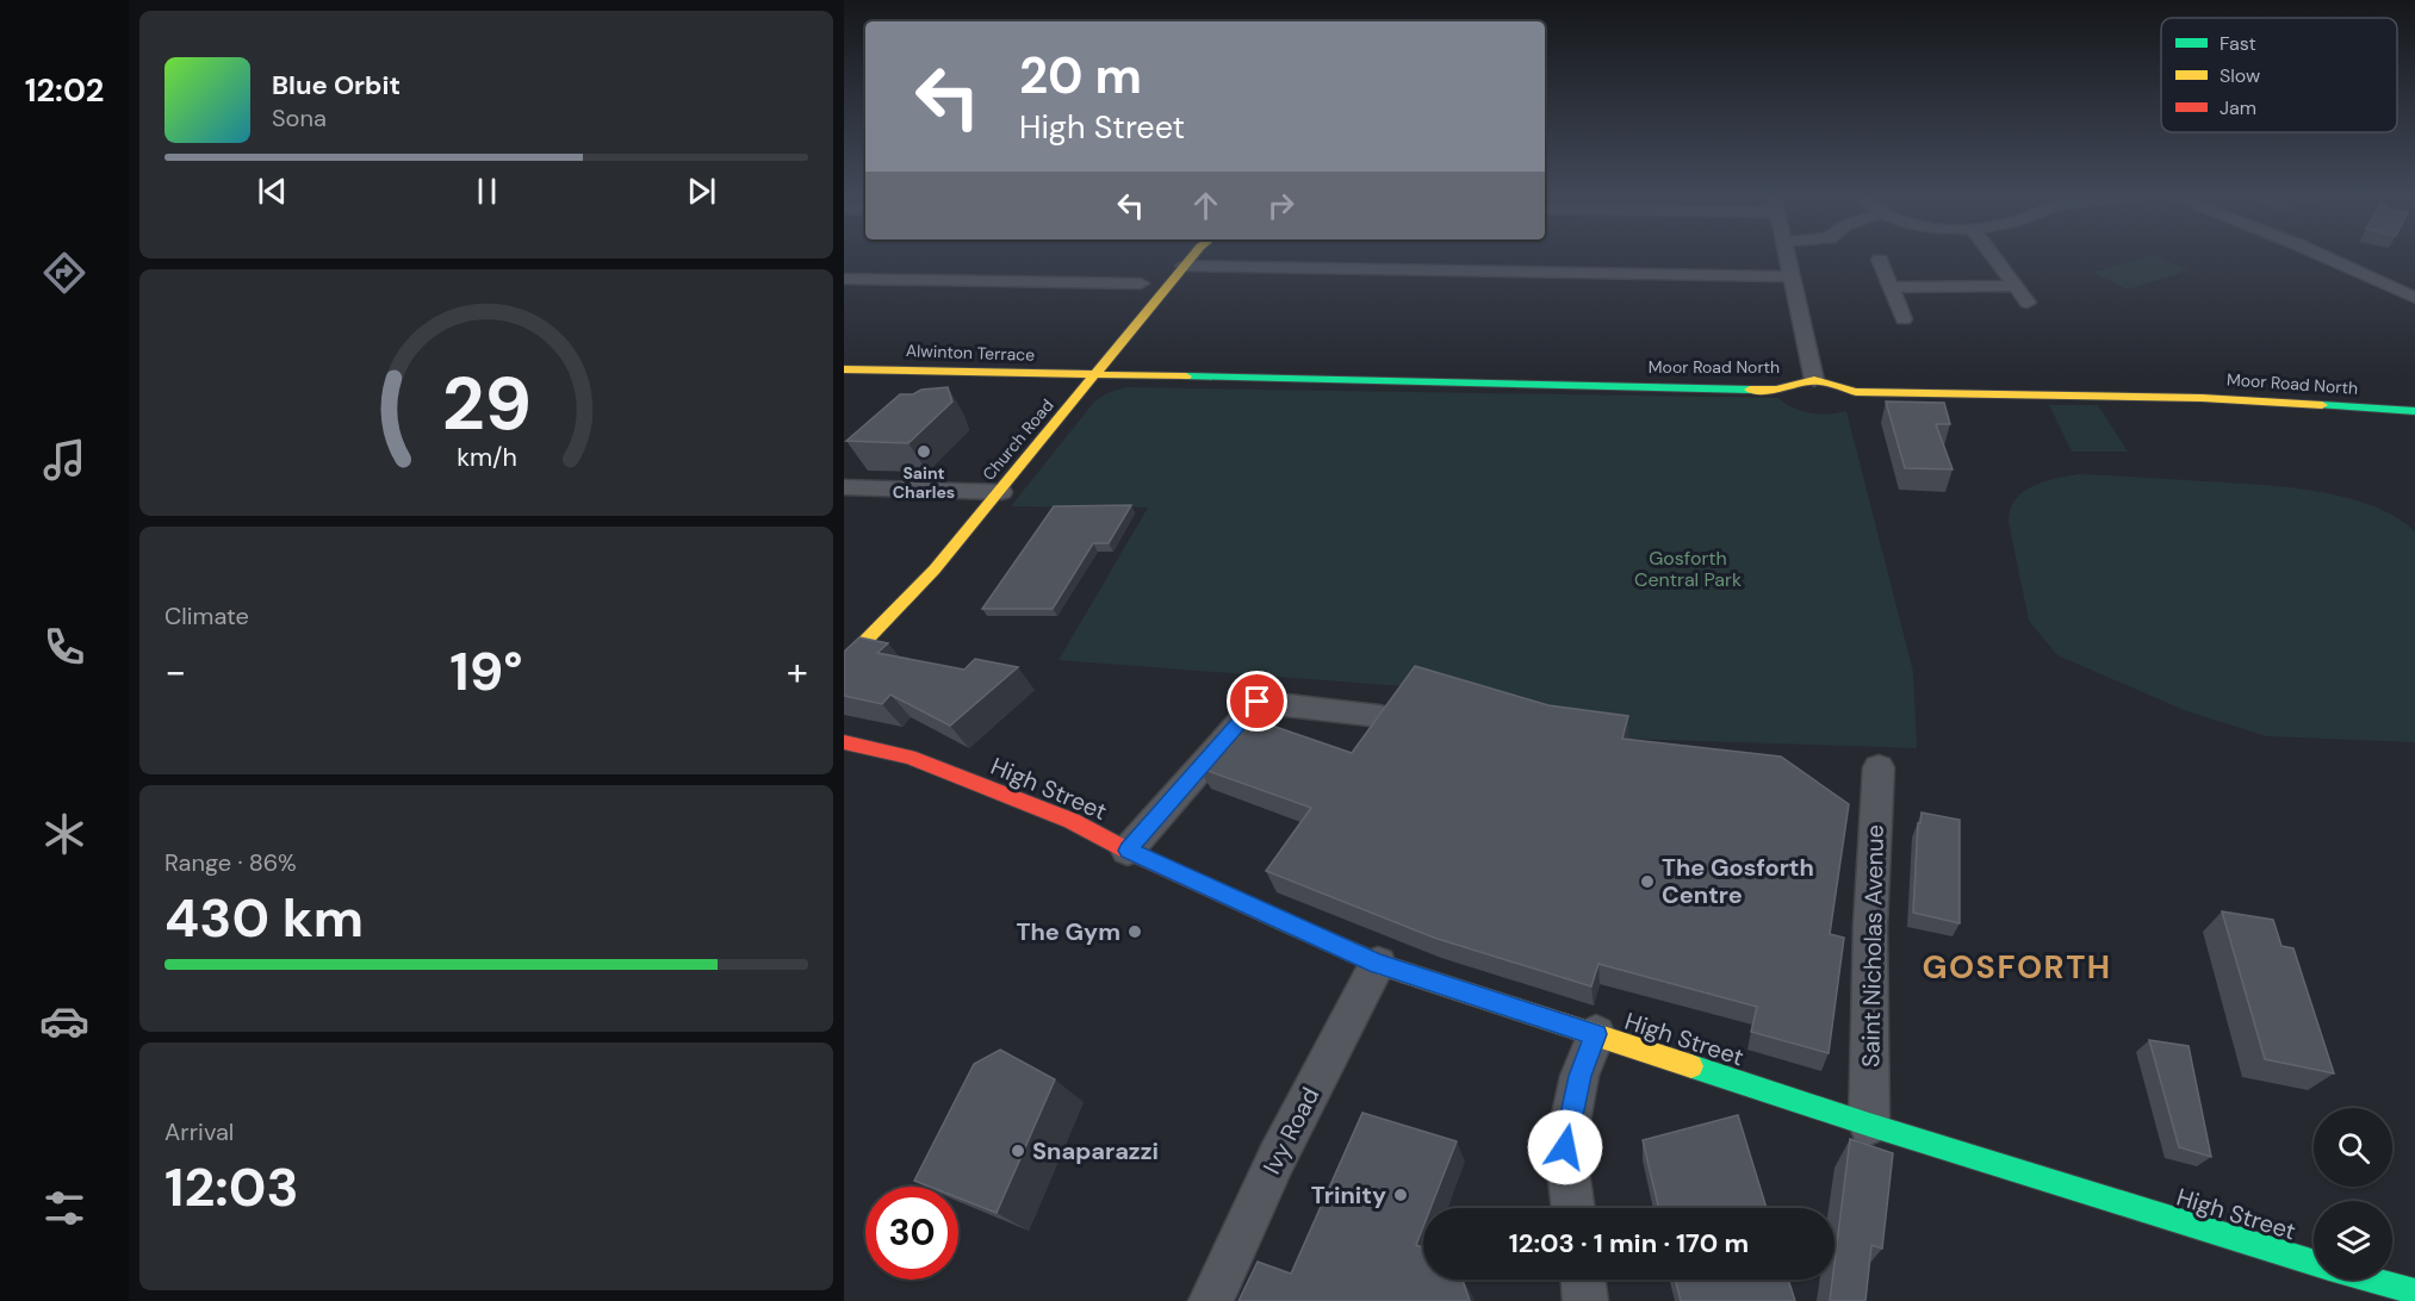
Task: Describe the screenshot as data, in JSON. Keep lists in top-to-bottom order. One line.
{"streets":{"main road":["Alwinton Terrace","Moor Road North","Church Road","High Street"],"street":["Saint Nicholas Avenue","Ivy Road"]},"crossings":[["Alwinton Terrace","Moor Road North"],["Alwinton Terrace","Church Road"],["Moor Road North","Church Road"],["High Street","Saint Nicholas Avenue"],["High Street","Ivy Road"]],"districts":["GOSFORTH"],"parks":["Gosforth Central Park"],"places":["Saint Charles","The Gosforth Centre","The Gym","Snaparazzi","Trinity"],"legend":["Fast","Slow","Jam"],"page":{"tabs":"12:02","turn":["20 m","High Street"],"song":["Blue Orbit","Sona"],"tile":["Climate",["Range · 86%","430 km"],["Arrival","12:03"]],"heat":["−","19°","+"],"limit":"30","trip":"12:03 · 1 min · 170 m","gauge":["29","km/h"]}}
